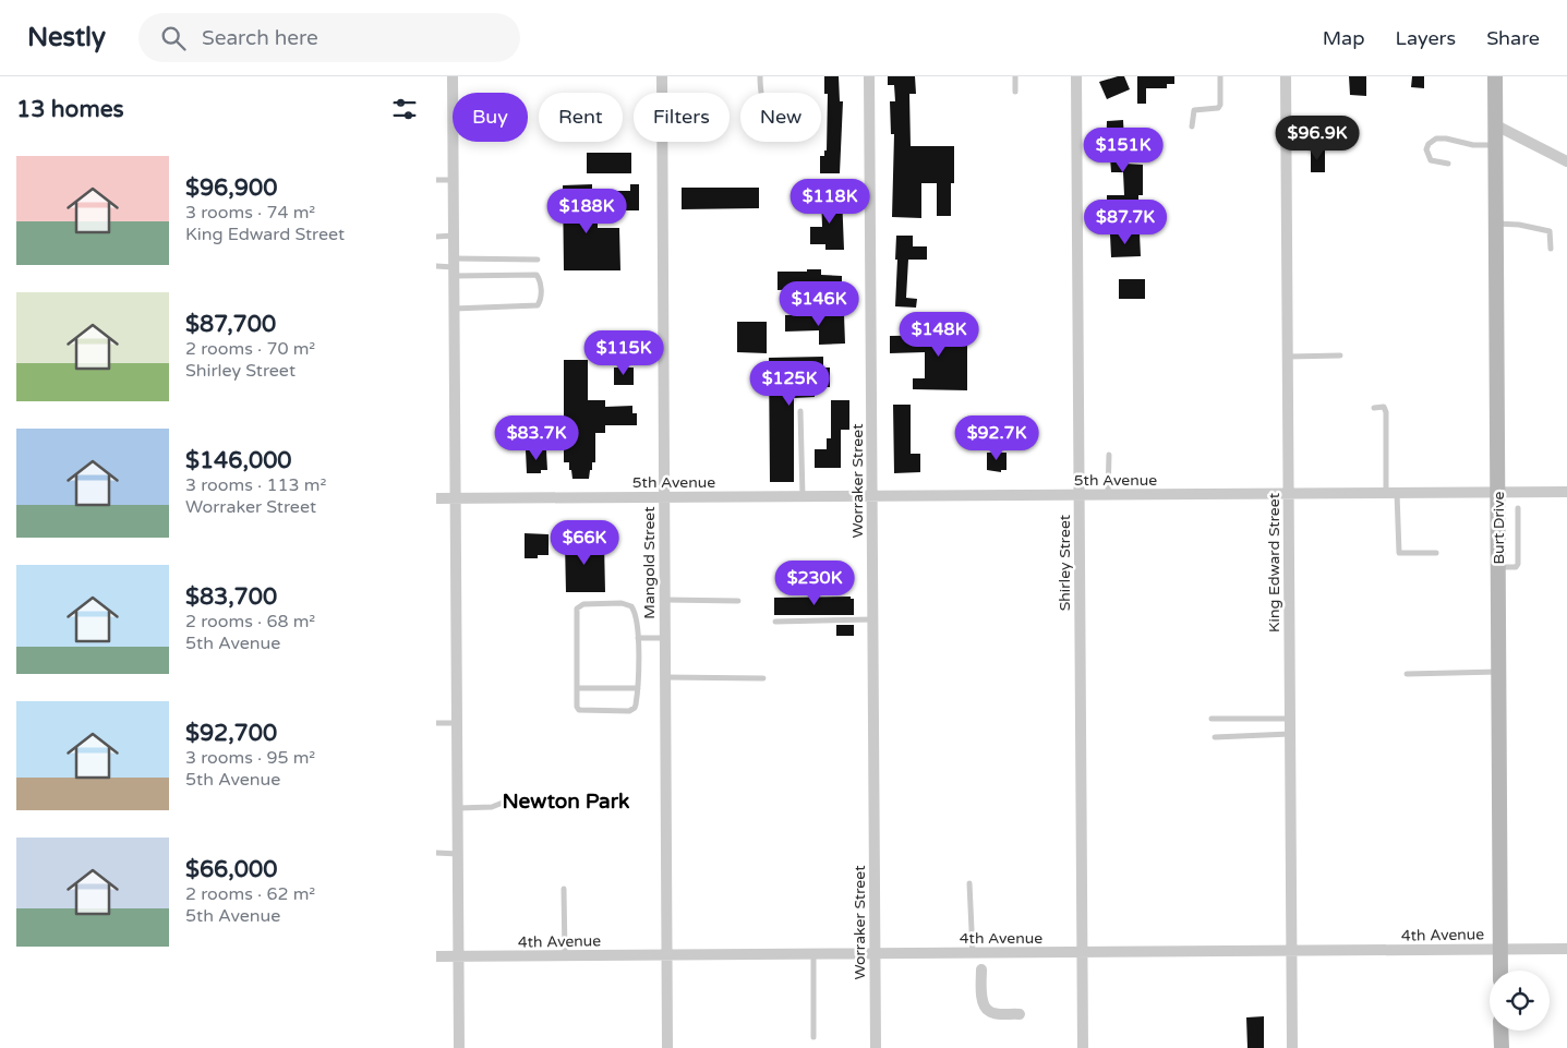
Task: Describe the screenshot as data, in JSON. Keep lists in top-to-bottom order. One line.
{"streets":{"street":["5th Avenue","Worraker Street","Burt Drive","Mangold Street","Shirley Street","King Edward Street","4th Avenue"]},"crossings":[["5th Avenue","Worraker Street"],["5th Avenue","Burt Drive"],["5th Avenue","Mangold Street"],["5th Avenue","Shirley Street"],["5th Avenue","King Edward Street"],["Worraker Street","4th Avenue"],["Burt Drive","4th Avenue"],["Mangold Street","4th Avenue"],["Shirley Street","4th Avenue"],["King Edward Street","4th Avenue"]],"districts":["Newton Park"],"page":{"header":"Nestly","search":"Search here","nav":["Map","Layers","Share"],"heading":"13 homes","chip":["Buy","Rent","Filters","New"],"price":["$96.9K","$151K","$118K","$188K","$87.7K","$146K","$148K","$115K","$125K","$83.7K","$92.7K","$66K","$230K"],"list":[{"name":"$96,900","note":"3 rooms · 74 m² · King Edward Street"},{"name":"$87,700","note":"2 rooms · 70 m² · Shirley Street"},{"name":"$146,000","note":"3 rooms · 113 m² · Worraker Street"},{"name":"$83,700","note":"2 rooms · 68 m² · 5th Avenue"},{"name":"$92,700","note":"3 rooms · 95 m² · 5th Avenue"},{"name":"$66,000","note":"2 rooms · 62 m² · 5th Avenue"}]}}
